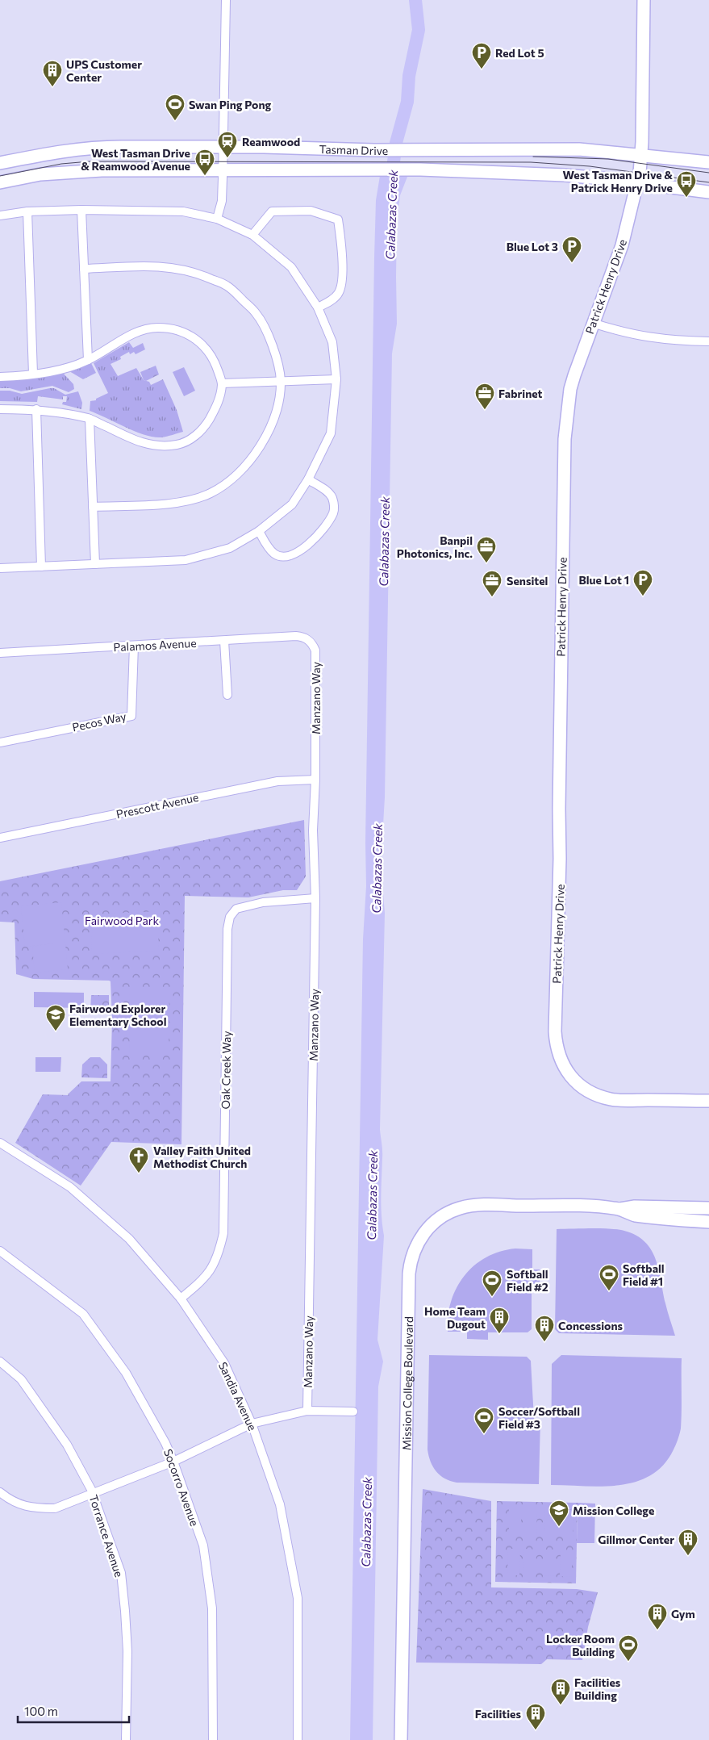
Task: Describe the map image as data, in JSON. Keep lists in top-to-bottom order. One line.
{"streets":{"street":["Tasman Drive","Patrick Henry Drive","Palamos Avenue","Manzano Way","Pecos Way","Prescott Avenue","Oak Creek Way","Mission College Boulevard","Sandia Avenue","Socorro Avenue","Torrance Avenue"]},"crossings":[["Tasman Drive","Patrick Henry Drive"],["Palamos Avenue","Manzano Way"],["Palamos Avenue","Pecos Way"],["Manzano Way","Prescott Avenue"],["Manzano Way","Oak Creek Way"],["Oak Creek Way","Sandia Avenue"]],"water":["Calabazas Creek"],"parks":["Fairwood Park"],"places":{"parking":["Red Lot 5","Blue Lot 3","Blue Lot 1"],"building":["UPS Customer Center","Home Team Dugout","Concessions","Gillmor Center","Gym","Facilities Building","Facilities"],"sports":["Swan Ping Pong","Softball Field #1","Softball Field #2","Soccer/Softball Field #3","Locker Room Building"],"station":["Reamwood"],"bus stop":["West Tasman Drive & Reamwood Avenue","West Tasman Drive & Patrick Henry Drive"],"office":["Fabrinet","Banpil Photonics, Inc.","Sensitel"],"school or university":["Fairwood Explorer Elementary School","Mission College"],"church":["Valley Faith United Methodist Church"]},"scale_bar":"100 m"}
